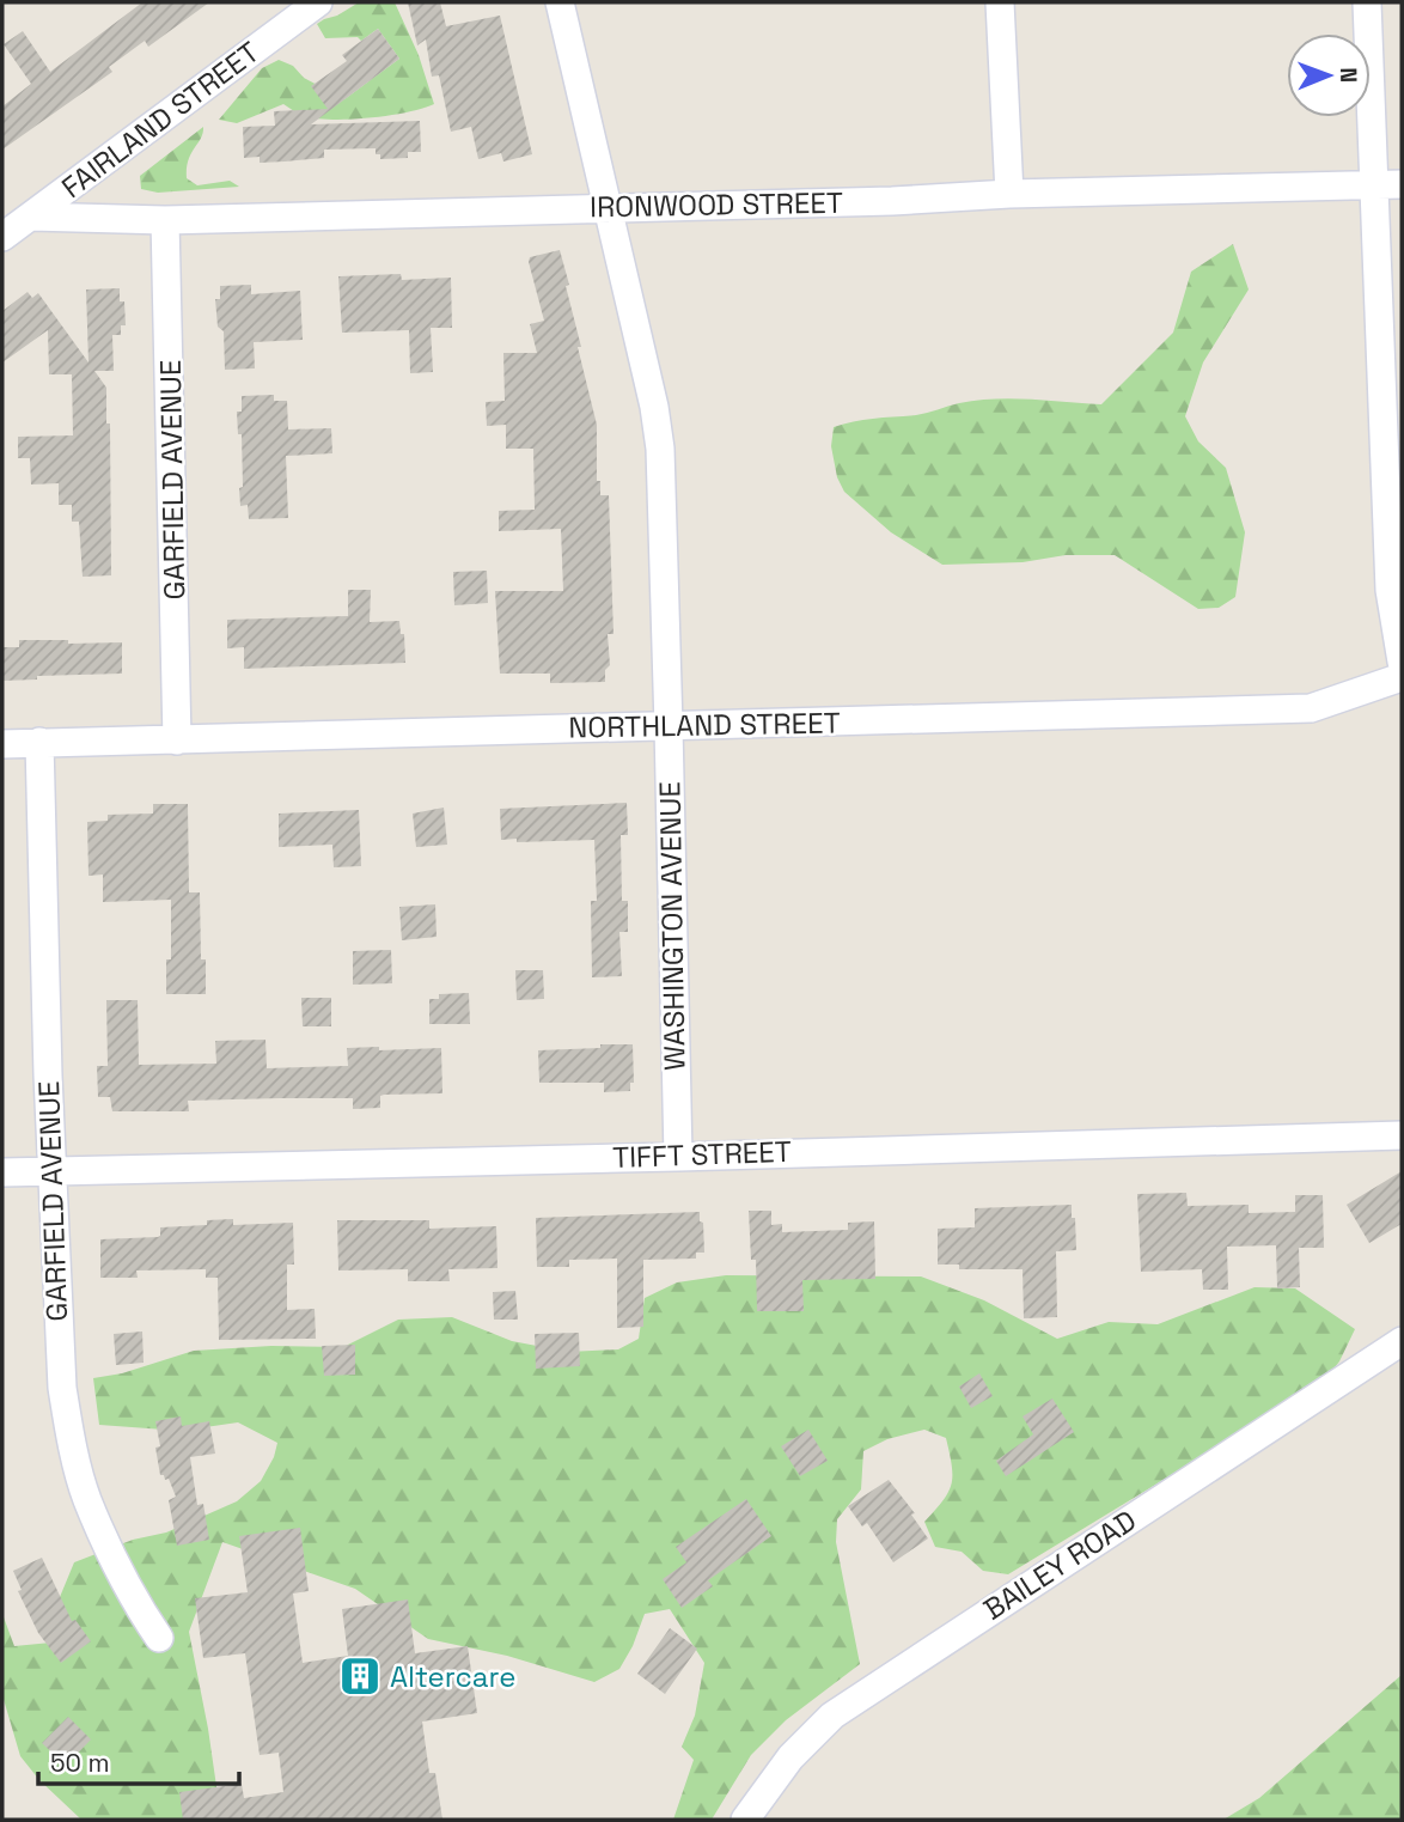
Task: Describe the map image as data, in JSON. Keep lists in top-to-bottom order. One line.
{"streets":{"street":["FAIRLAND STREET","IRONWOOD STREET","GARFIELD AVENUE","NORTHLAND STREET","WASHINGTON AVENUE","TIFFT STREET","BAILEY ROAD"]},"crossings":[["FAIRLAND STREET","IRONWOOD STREET"],["IRONWOOD STREET","GARFIELD AVENUE"],["IRONWOOD STREET","WASHINGTON AVENUE"],["GARFIELD AVENUE","NORTHLAND STREET"],["GARFIELD AVENUE","TIFFT STREET"],["NORTHLAND STREET","WASHINGTON AVENUE"],["WASHINGTON AVENUE","TIFFT STREET"]],"places":{"building":["Altercare"]},"scale_bar":"50 m","north":"right"}
